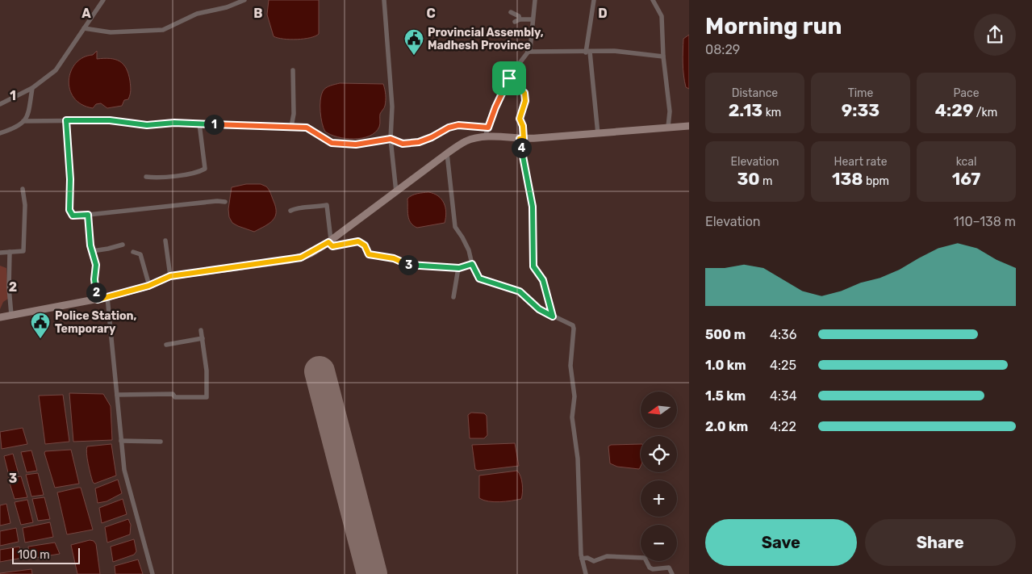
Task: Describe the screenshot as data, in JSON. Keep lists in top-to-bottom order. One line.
{"places":{"public building":["Provincial Assembly, Madhesh Province","Police Station, Temporary"]},"scale_bar":"100 m","north":"left","page":{"heading":["Morning run","08:29"],"stats":[["Distance","2.13 km"],["Time","9:33"],["Pace","4:29 /km"],["Elevation","30 m"],["Heart rate","138 bpm"],["kcal","167"]],"pins":["1","4","3","2"],"chart":["Elevation","110–138 m"],"list":[{"name":"500 m","note":"4:36"},{"name":"1.0 km","note":"4:25"},{"name":"1.5 km","note":"4:34"},{"name":"2.0 km","note":"4:22"}],"map_buttons":["+","−"],"buttons":["Save","Share"],"scale":"100 m"},"grid":{"columns":["A","B","C","D"],"rows":["1","2","3"]}}
